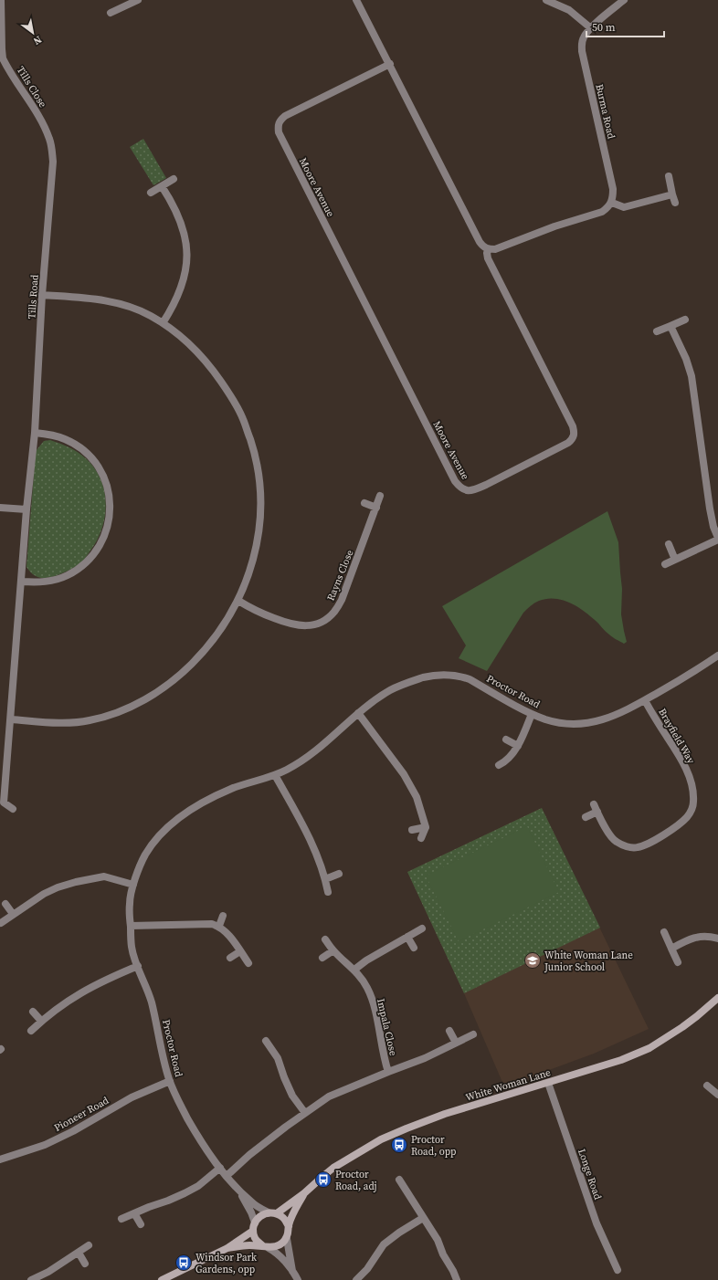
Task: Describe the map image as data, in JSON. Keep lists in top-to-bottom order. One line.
{"streets":{"street":["Tills Close","Burma Road","Moore Avenue","Tills Road","Rayns Close","Proctor Road","Brayfield Way","Impala Close","White Woman Lane","Pioneer Road","Longe Road"]},"crossings":[["Tills Close","Tills Road"],["Proctor Road","Brayfield Way"],["Proctor Road","Impala Close"],["Proctor Road","White Woman Lane"],["Proctor Road","Pioneer Road"],["White Woman Lane","Longe Road"]],"places":{"school or university":["White Woman Lane Junior School"],"bus stop":["Proctor Road, opp","Proctor Road, adj","Windsor Park Gardens, opp"]},"scale_bar":"50 m","north":"bottom right"}
